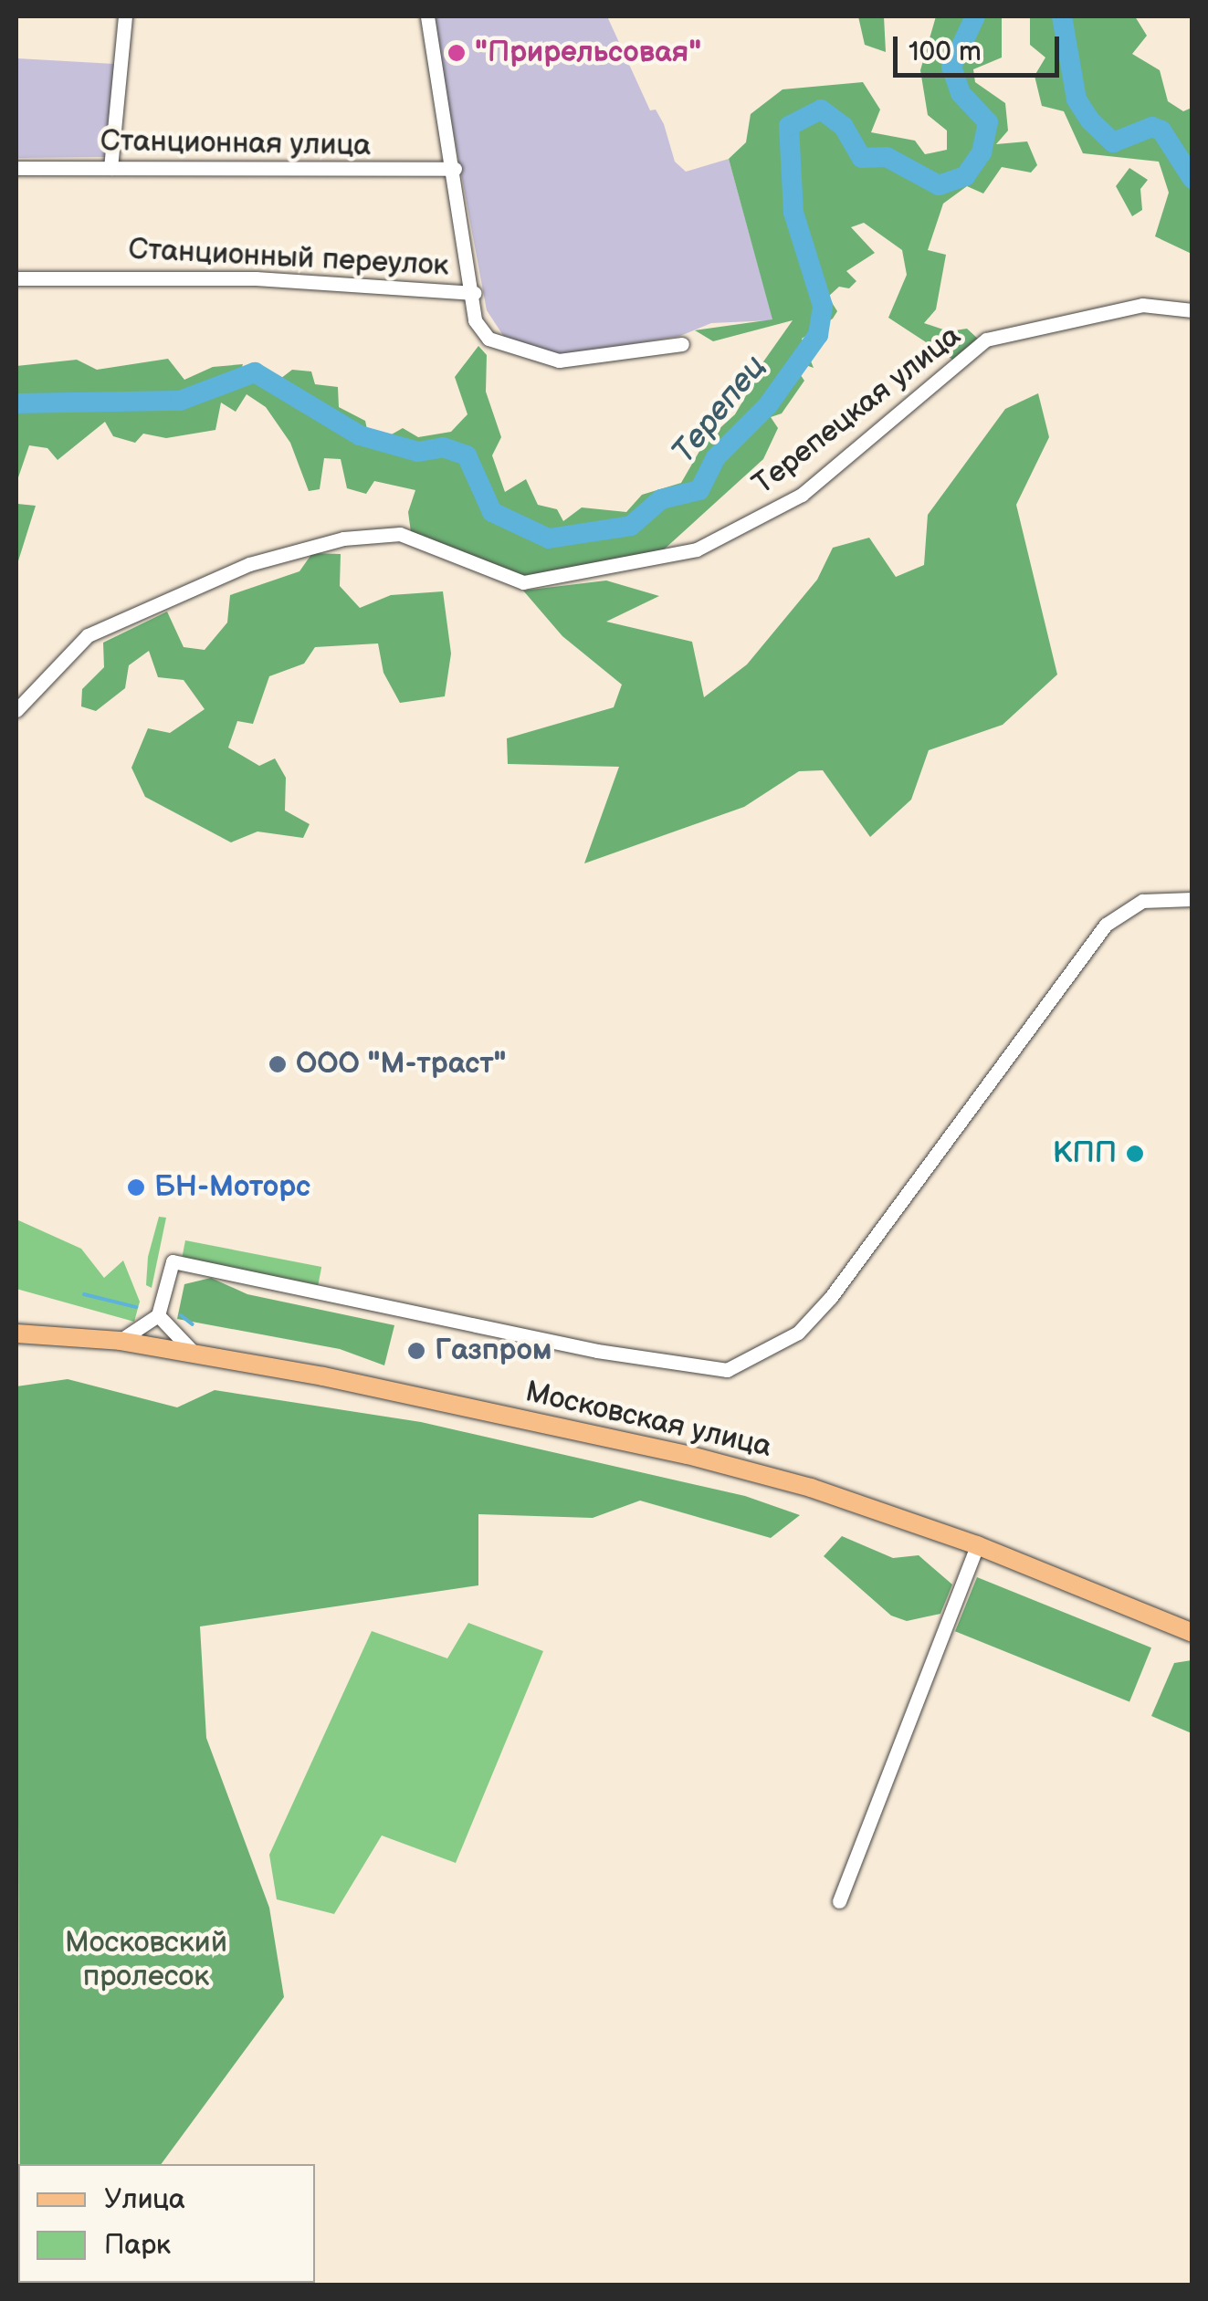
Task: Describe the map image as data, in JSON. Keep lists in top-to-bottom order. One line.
{"streets":{"main road":["Московская улица"],"street":["Станционная улица","Станционный переулок","Терепецкая улица"]},"water":["Терепец"],"parks":["Московский пролесок"],"places":["\"Прирельсовая\"","ООО \"М-траст\"","КПП","БН-Моторс","Газпром"],"legend":["Улица","Парк"],"scale_bar":"100 m"}
